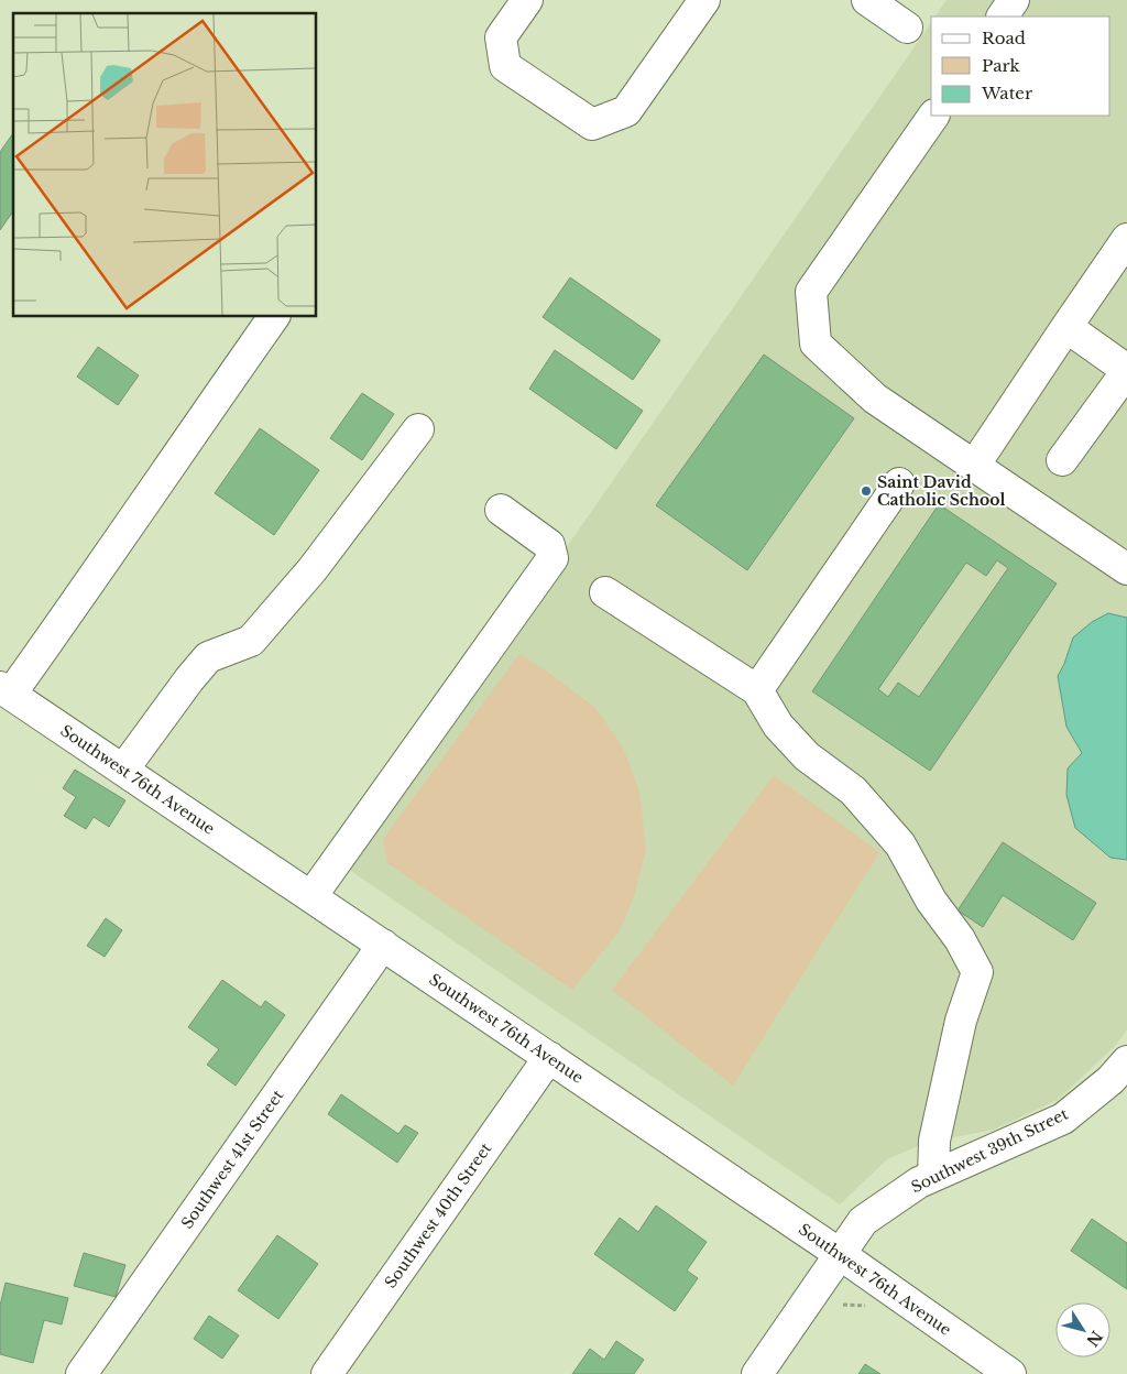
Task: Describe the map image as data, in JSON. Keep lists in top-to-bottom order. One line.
{"streets":{"street":["Southwest 76th Avenue","Southwest 39th Street","Southwest 41st Street","Southwest 40th Street"]},"crossings":[["Southwest 76th Avenue","Southwest 39th Street"],["Southwest 76th Avenue","Southwest 41st Street"],["Southwest 76th Avenue","Southwest 40th Street"]],"places":["Saint David Catholic School"],"legend":["Road","Park","Water"],"north":"bottom right"}
